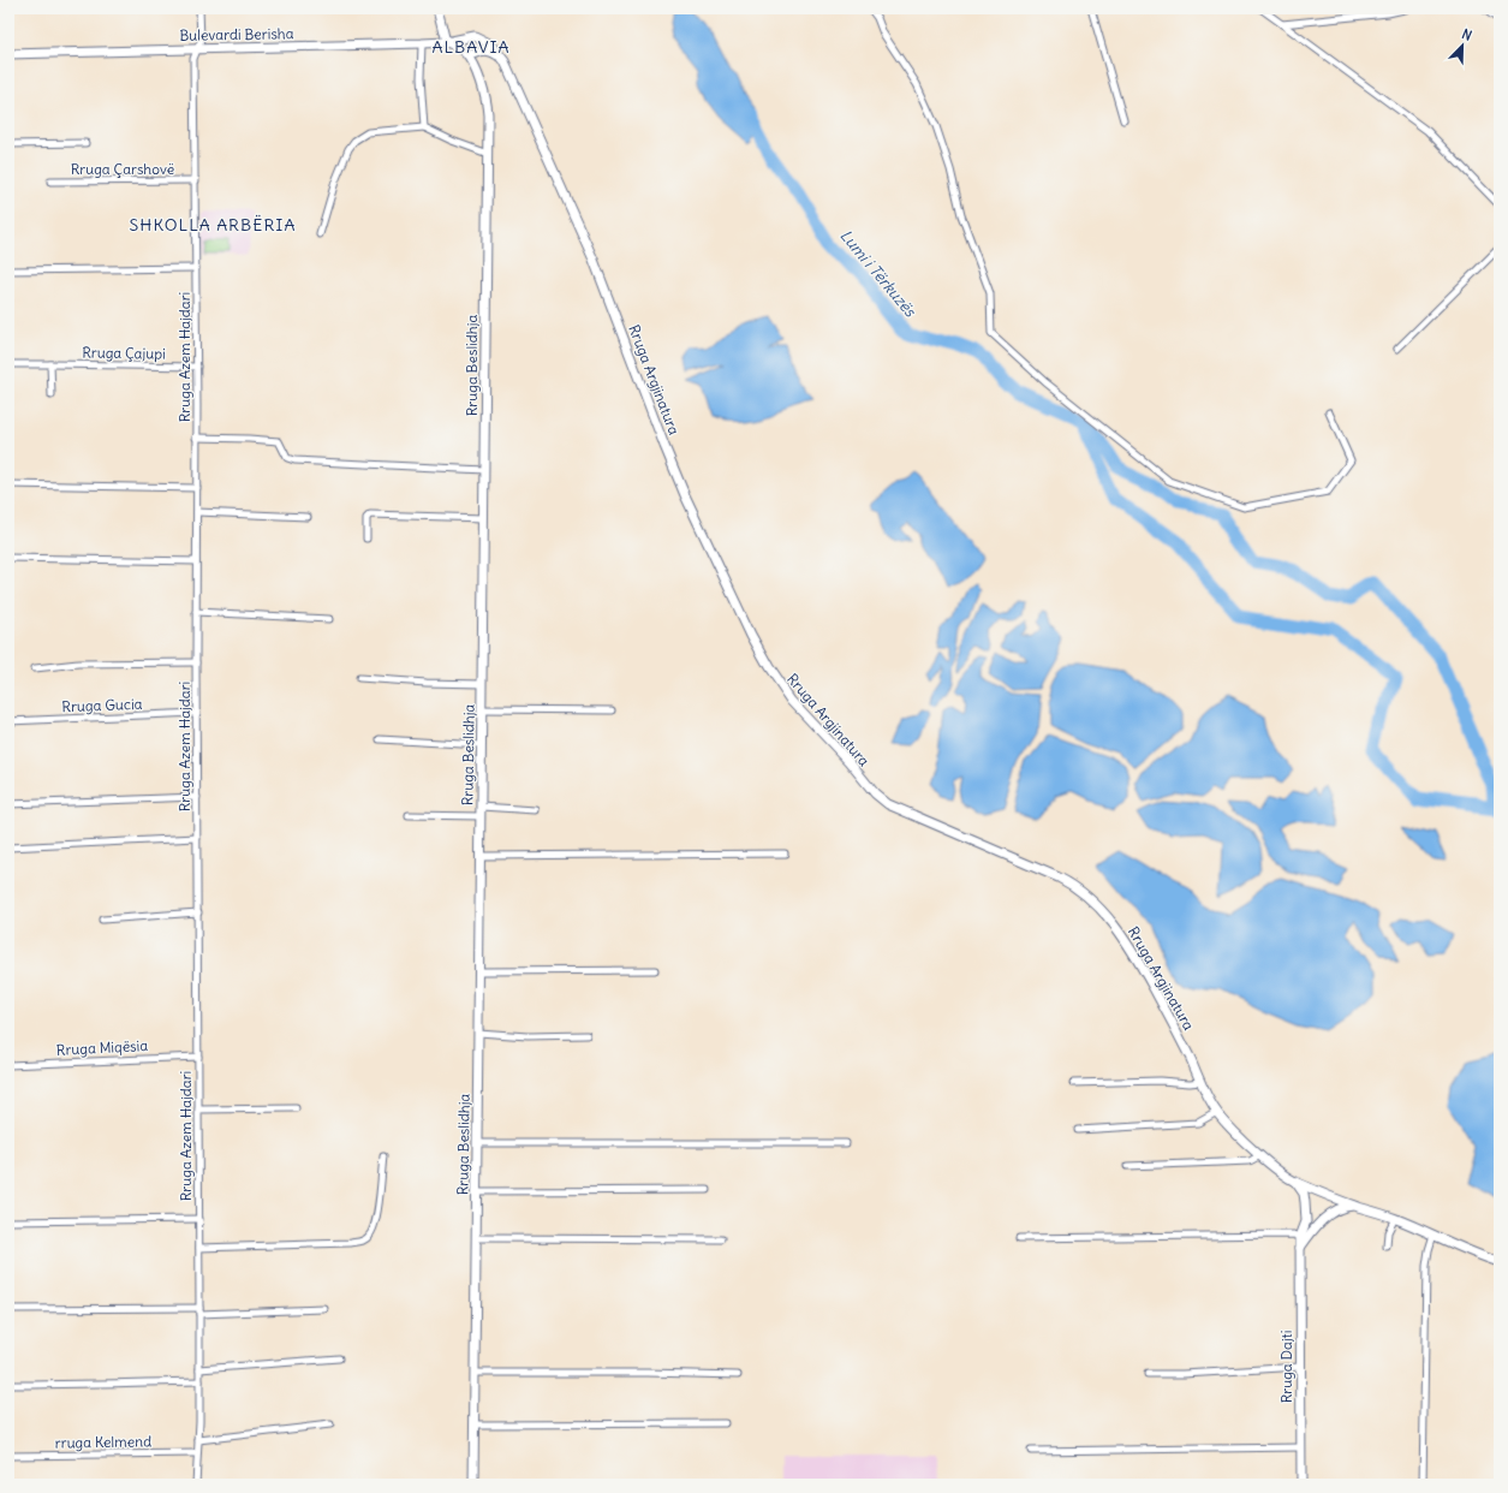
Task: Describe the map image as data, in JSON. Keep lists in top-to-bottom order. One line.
{"streets":{"street":["Bulevardi Berisha","Rruga Çarshovë","Rruga Çajupi","Rruga Azem Hajdari","Rruga Beslidhja","Rruga Argjinatura","Rruga Gucia","Rruga Miqësia","Rruga Dajti","rruga Kelmend"]},"crossings":[["Bulevardi Berisha","Rruga Azem Hajdari"],["Bulevardi Berisha","Rruga Beslidhja"],["Bulevardi Berisha","Rruga Argjinatura"],["Rruga Çarshovë","Rruga Azem Hajdari"],["Rruga Çajupi","Rruga Azem Hajdari"],["Rruga Azem Hajdari","Rruga Gucia"],["Rruga Azem Hajdari","Rruga Miqësia"],["Rruga Azem Hajdari","rruga Kelmend"],["Rruga Beslidhja","Rruga Argjinatura"]],"districts":["ALBAVIA","SHKOLLA ARBËRIA"],"water":["Lumi i Tërkuzës"],"north":"top right"}
